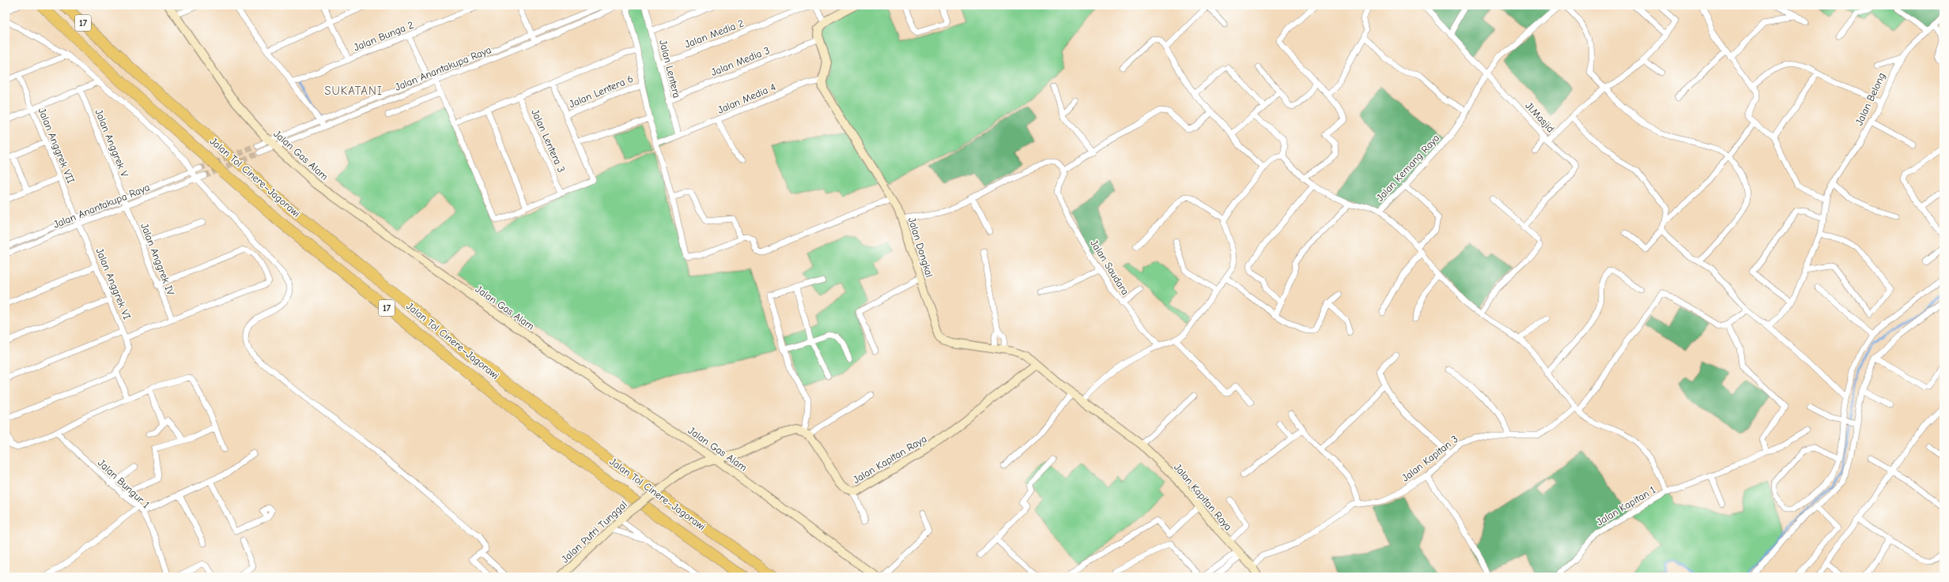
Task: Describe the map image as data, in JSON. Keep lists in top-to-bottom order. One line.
{"streets":{"highway":["17","Jalan Tol Cinere–Jagorawi"],"street":["Jalan Media 2","Jalan Bunga 2","Jalan Media 3","Jalan Anantakupa Raya","Jalan Lentera","Jalan Lentera 6","Jalan Media 4","Jalan Belong","Jl.Masjid","Jalan Lentera 3","Jalan Anggrek V","Jalan Anggrek VII","Jalan Gas Alam","Jalan Kemang Raya","Jalan Dongkal","Jalan Anggrek IV","Jalan Saudara","Jalan Anggrek VI","Jalan Kapitan 3","Jalan Kapitan Raya","Jalan Bungur 1","Jalan Kapitan 1","Jalan Putri Tunggal"]},"crossings":[["Jalan Media 2","Jalan Lentera"],["Jalan Media 3","Jalan Lentera"],["Jalan Anantakupa Raya","Jalan Anggrek V"],["Jalan Anantakupa Raya","Jalan Anggrek VII"],["Jalan Anantakupa Raya","Jalan Gas Alam"],["Jalan Anantakupa Raya","Jalan Anggrek IV"],["Jalan Anantakupa Raya","Jalan Anggrek VI"],["Jalan Lentera","Jalan Media 4"],["Jalan Media 4","Jalan Dongkal"],["Jl.Masjid","Jalan Kemang Raya"],["Jalan Anggrek V","Jalan Anggrek IV"],["Jalan Anggrek VII","Jalan Anggrek VI"],["Jalan Gas Alam","Jalan Putri Tunggal"],["Jalan Dongkal","Jalan Kapitan Raya"],["Jalan Kapitan 3","Jalan Kapitan Raya"]],"districts":["SUKATANI"]}
